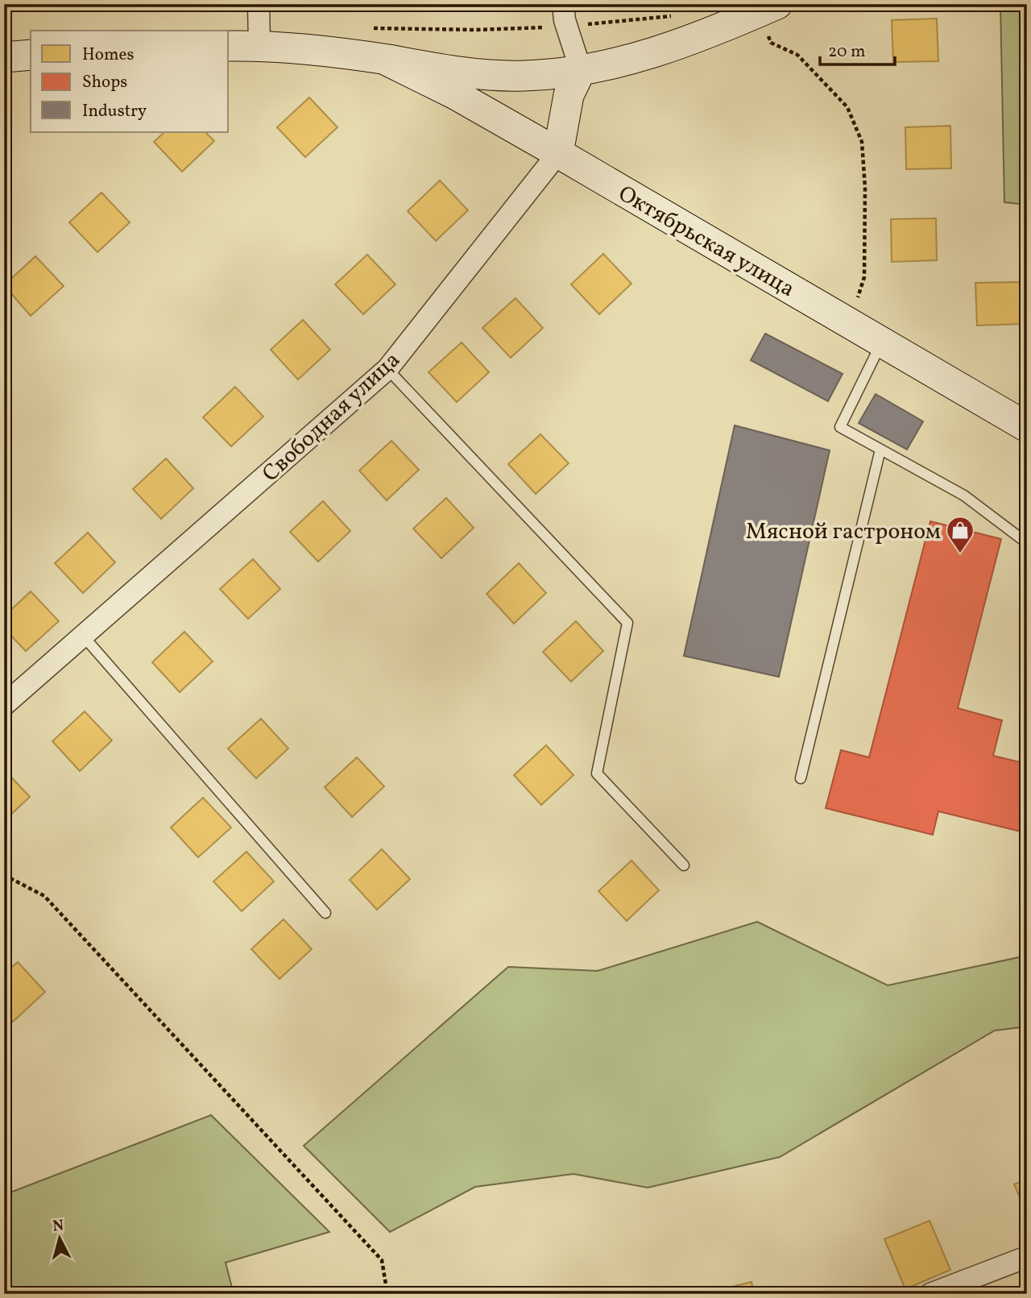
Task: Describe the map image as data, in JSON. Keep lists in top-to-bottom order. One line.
{"streets":{"street":["Октябрьская улица","Свободная улица"]},"crossings":[["Октябрьская улица","Свободная улица"]],"places":{"shop":["Мясной гастроном"]},"legend":["Homes","Shops","Industry"],"scale_bar":"20 m","north":"top"}
